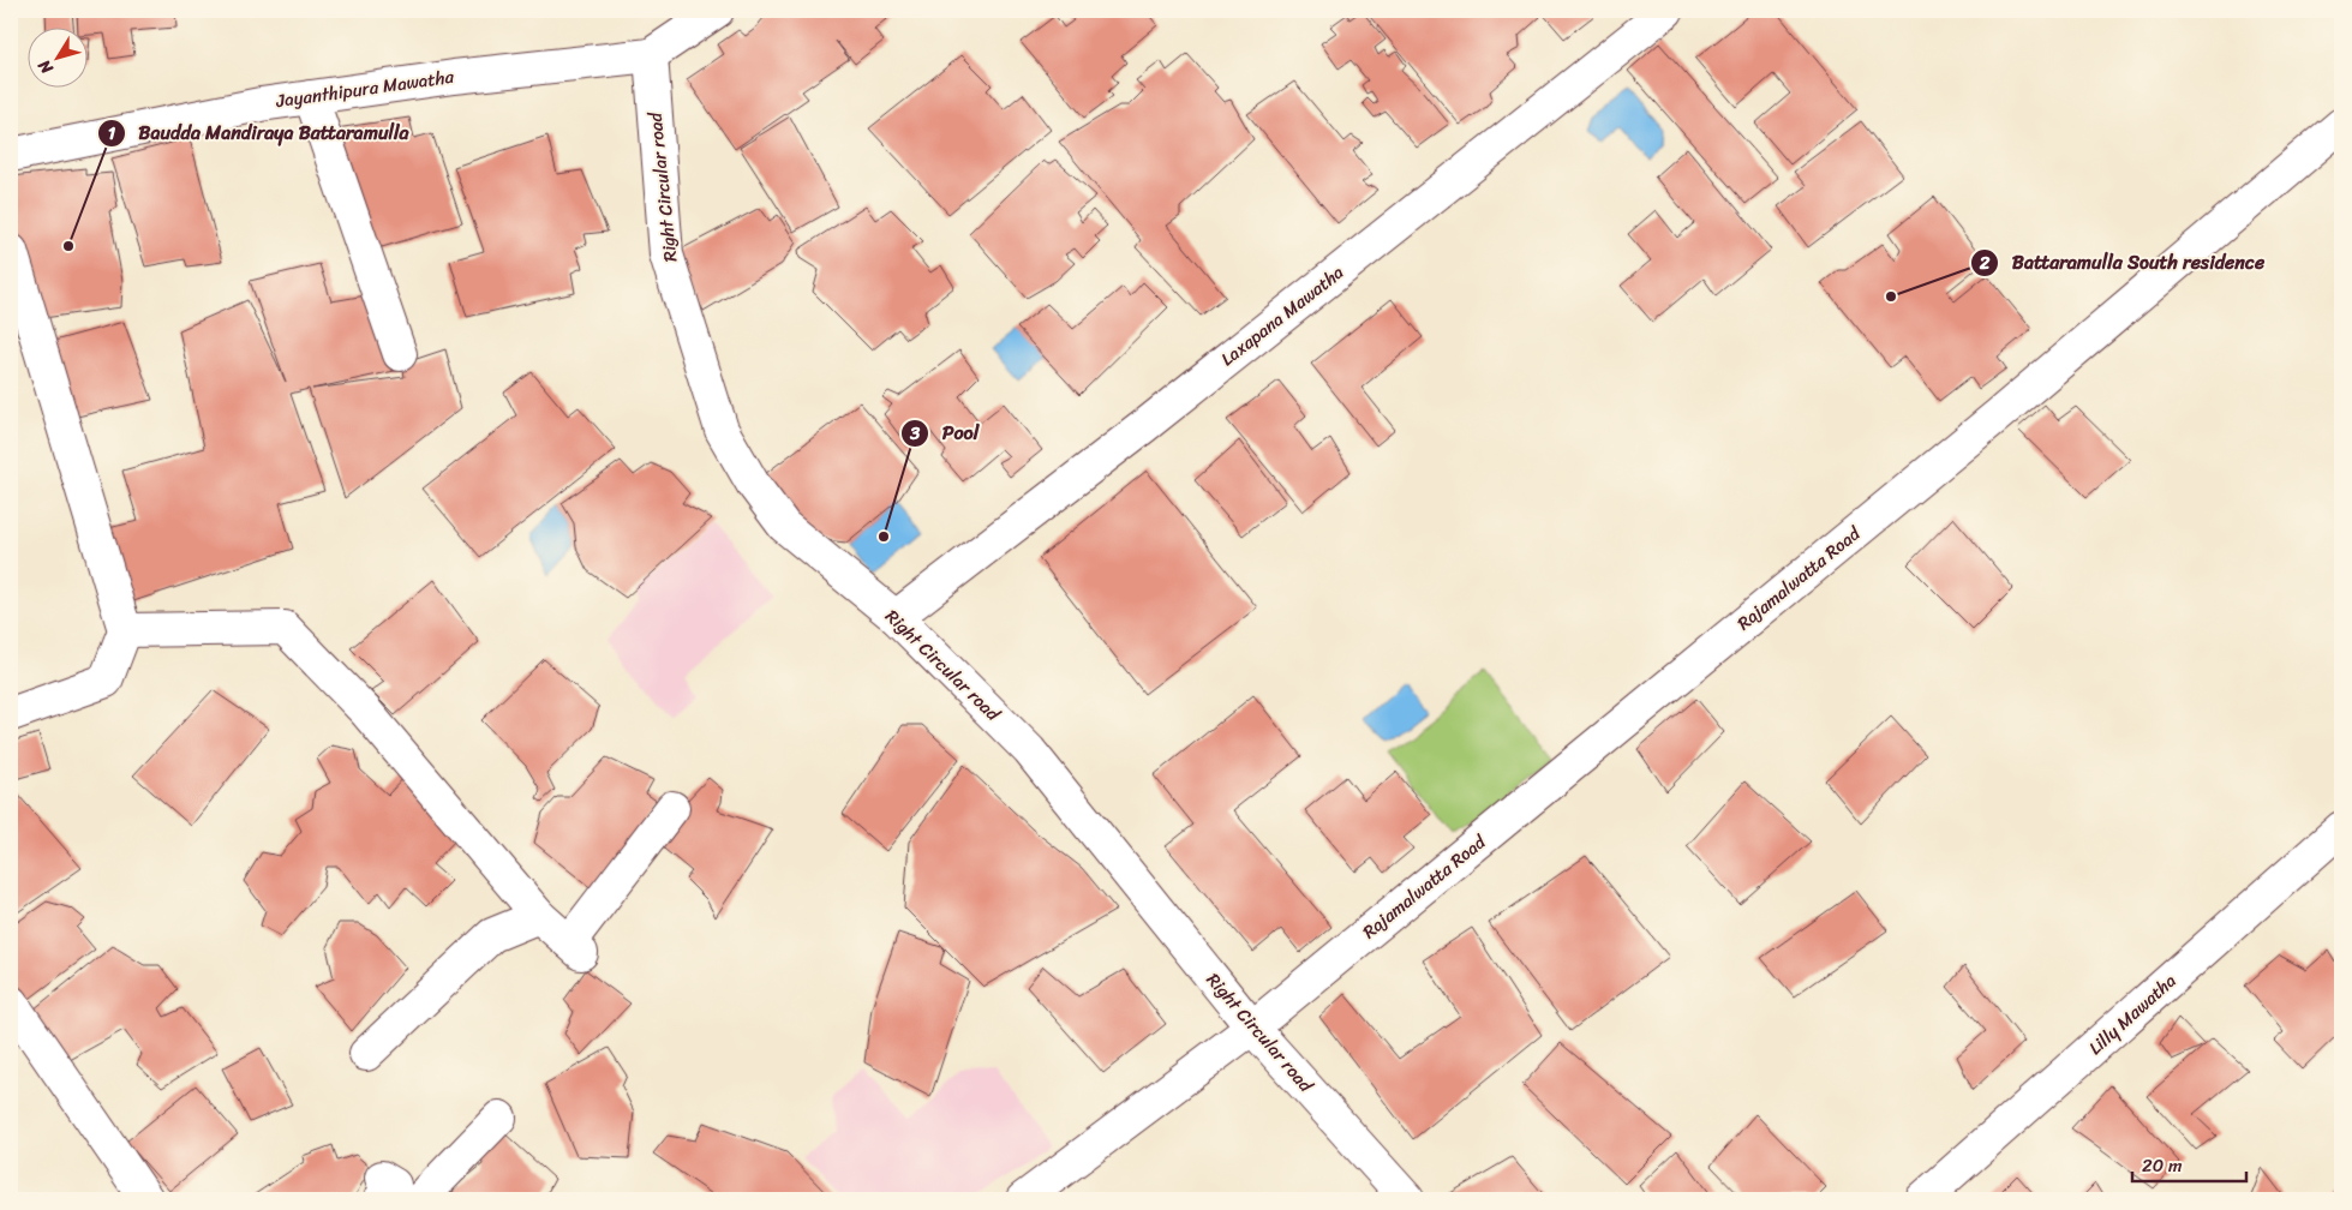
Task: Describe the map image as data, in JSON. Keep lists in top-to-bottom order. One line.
{"streets":{"street":["Jayanthipura Mawatha","Right Circular road","Laxapana Mawatha","Rajamalwatta Road","Lilly Mawatha"]},"crossings":[["Jayanthipura Mawatha","Right Circular road"],["Right Circular road","Laxapana Mawatha"],["Right Circular road","Rajamalwatta Road"]],"places":["Baudda Mandiraya Battaramulla","Battaramulla South residence","Pool"],"scale_bar":"20 m","north":"bottom left"}
